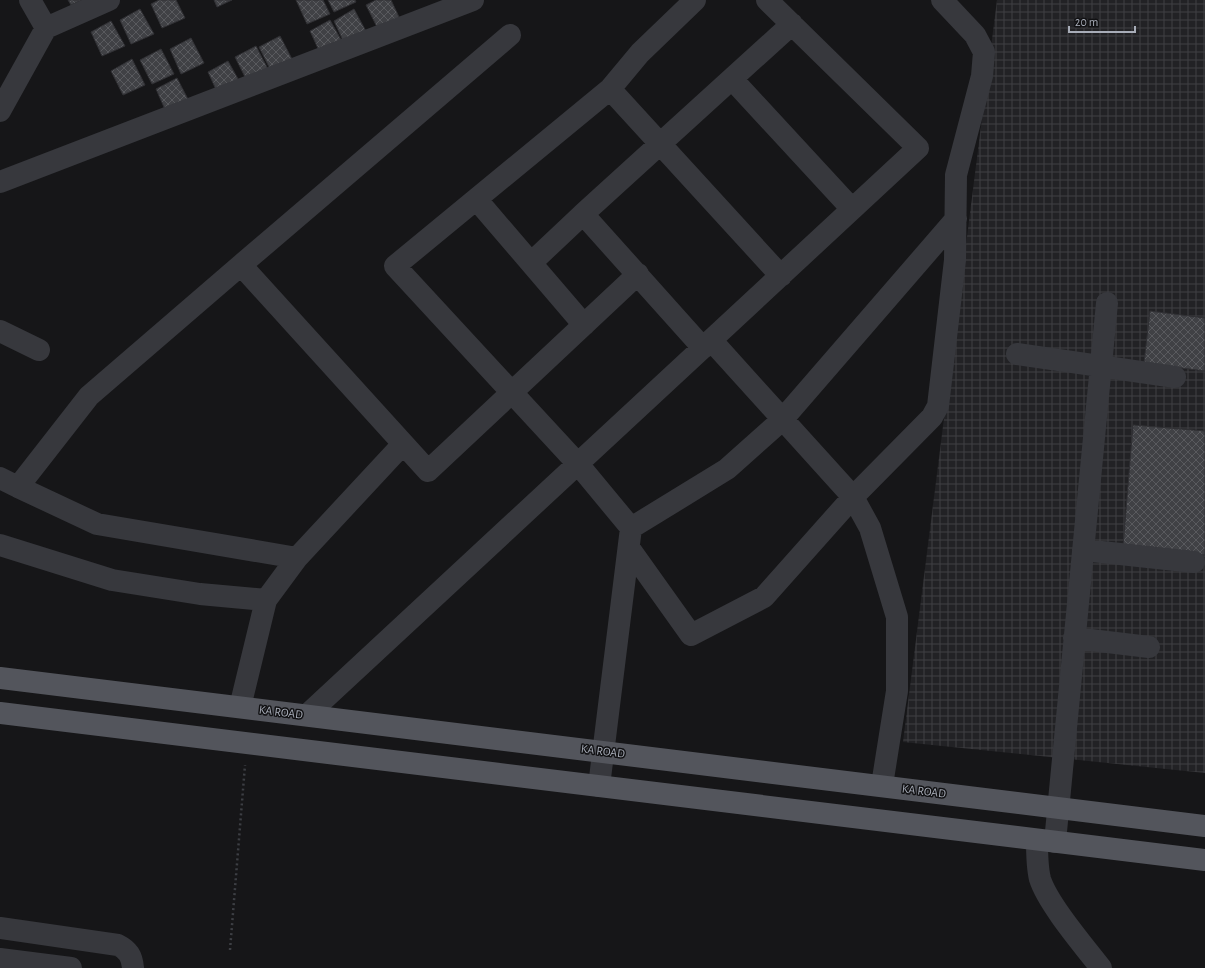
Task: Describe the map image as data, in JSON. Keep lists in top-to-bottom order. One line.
{"streets":{"main road":["KA ROAD"]},"scale_bar":"20 m"}
